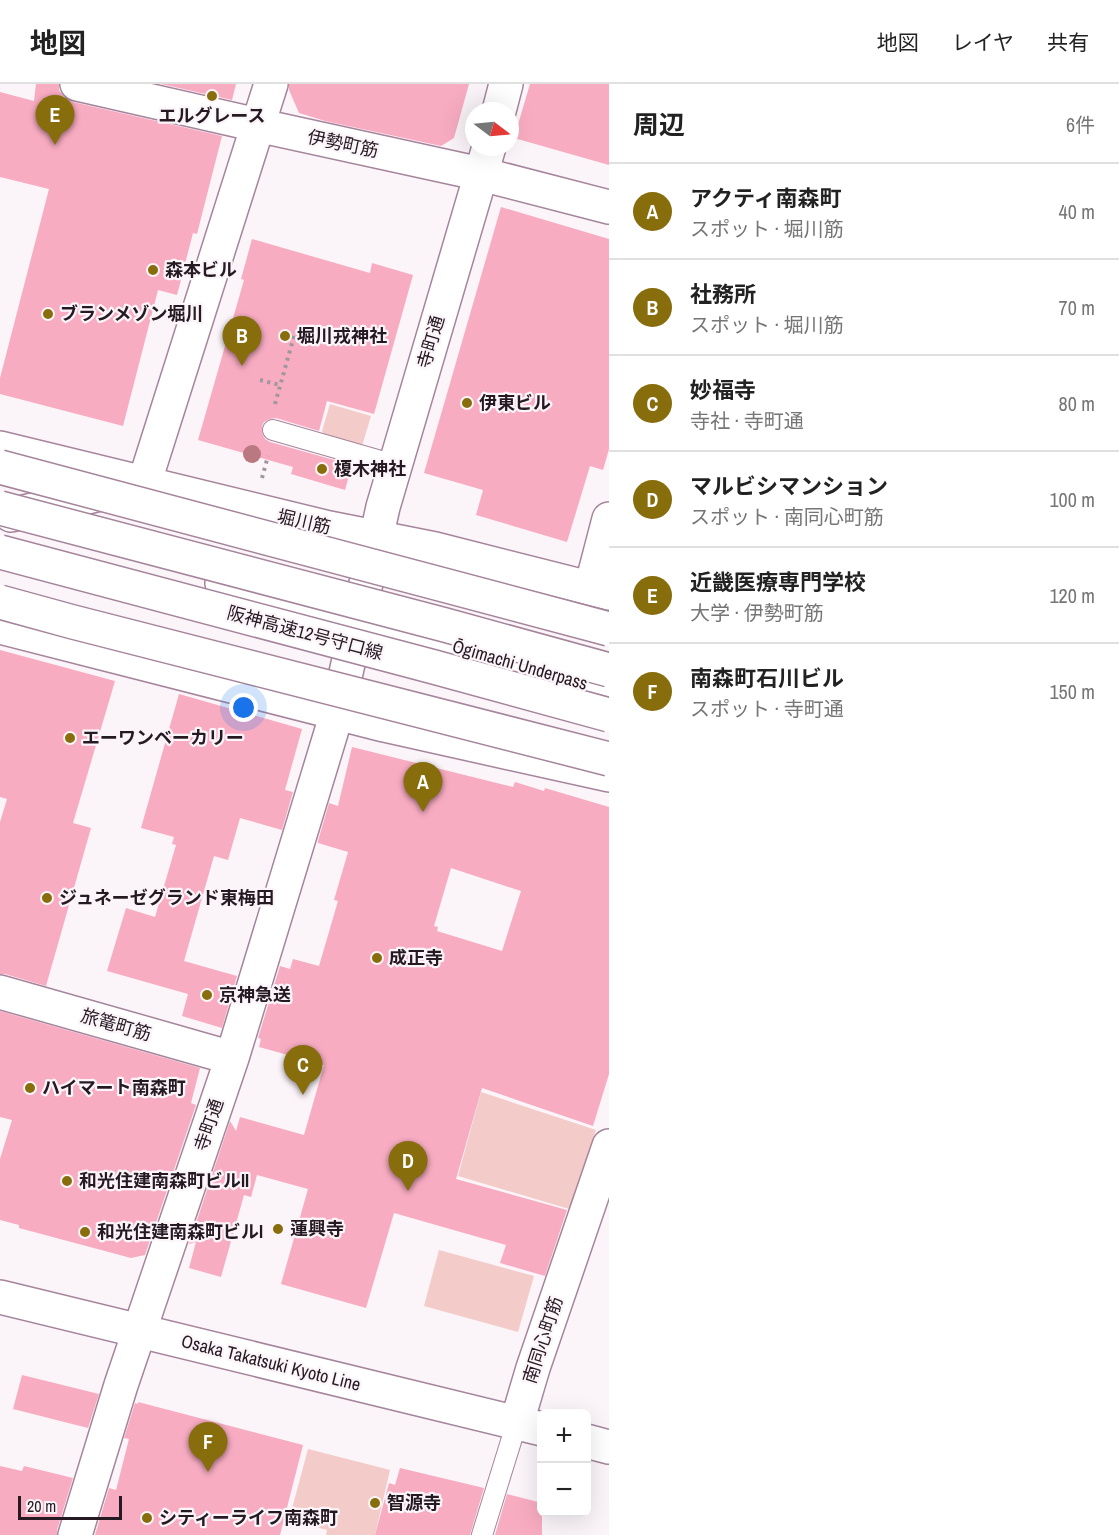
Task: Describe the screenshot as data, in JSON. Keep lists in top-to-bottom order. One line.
{"streets":{"main road":["伊勢町筋","寺町通","堀川筋","阪神高速12号守口線","Ōgimachi Underpass","旅篭町筋","南同心町筋","Osaka Takatsuki Kyoto Line"]},"crossings":[["伊勢町筋","寺町通"],["寺町通","堀川筋"],["寺町通","Ōgimachi Underpass"],["寺町通","旅篭町筋"],["寺町通","Osaka Takatsuki Kyoto Line"],["南同心町筋","Osaka Takatsuki Kyoto Line"]],"places":["エルグレース","森本ビル","ブランメゾン堀川","堀川戎神社","伊東ビル","榎木神社","エーワンベーカリー","ジュネーゼグランド東梅田","成正寺","京神急送","ハイマート南森町","和光住建南森町ビルII","蓮興寺","和光住建南森町ビルI","智源寺","シティーライフ南森町"],"scale_bar":"20 m","north":"right","page":{"header":"地図","nav":["地図","レイヤ","共有"],"heading":["周辺","6件"],"pins":["E","B","A","C","D","F"],"list":[{"mark":"A","name":"アクティ南森町","note":"スポット · 堀川筋","value":"40 m"},{"mark":"B","name":"社務所","note":"スポット · 堀川筋","value":"70 m"},{"mark":"C","name":"妙福寺","note":"寺社 · 寺町通","value":"80 m"},{"mark":"D","name":"マルビシマンション","note":"スポット · 南同心町筋","value":"100 m"},{"mark":"E","name":"近畿医療専門学校","note":"大学 · 伊勢町筋","value":"120 m"},{"mark":"F","name":"南森町石川ビル","note":"スポット · 寺町通","value":"150 m"}],"map_buttons":["+","−"],"scale":"20 m"}}
